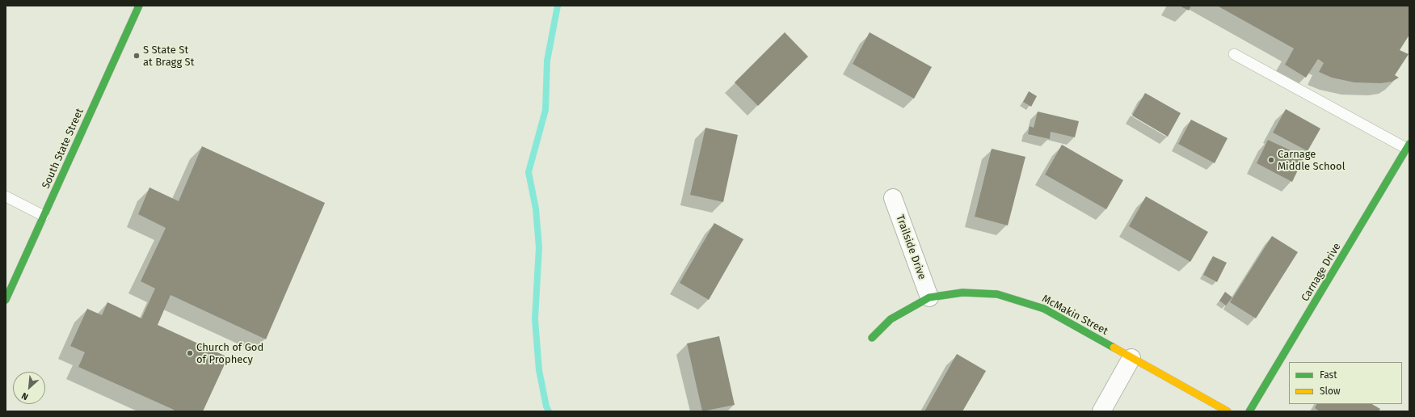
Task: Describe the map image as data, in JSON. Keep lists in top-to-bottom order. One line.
{"streets":{"street":["South State Street","Trailside Drive","Carnage Drive","McMakin Street"]},"crossings":[["Trailside Drive","McMakin Street"]],"places":["S State St at Bragg St","Carnage Middle School","Church of God of Prophecy"],"legend":["Fast","Slow"],"north":"bottom left"}
